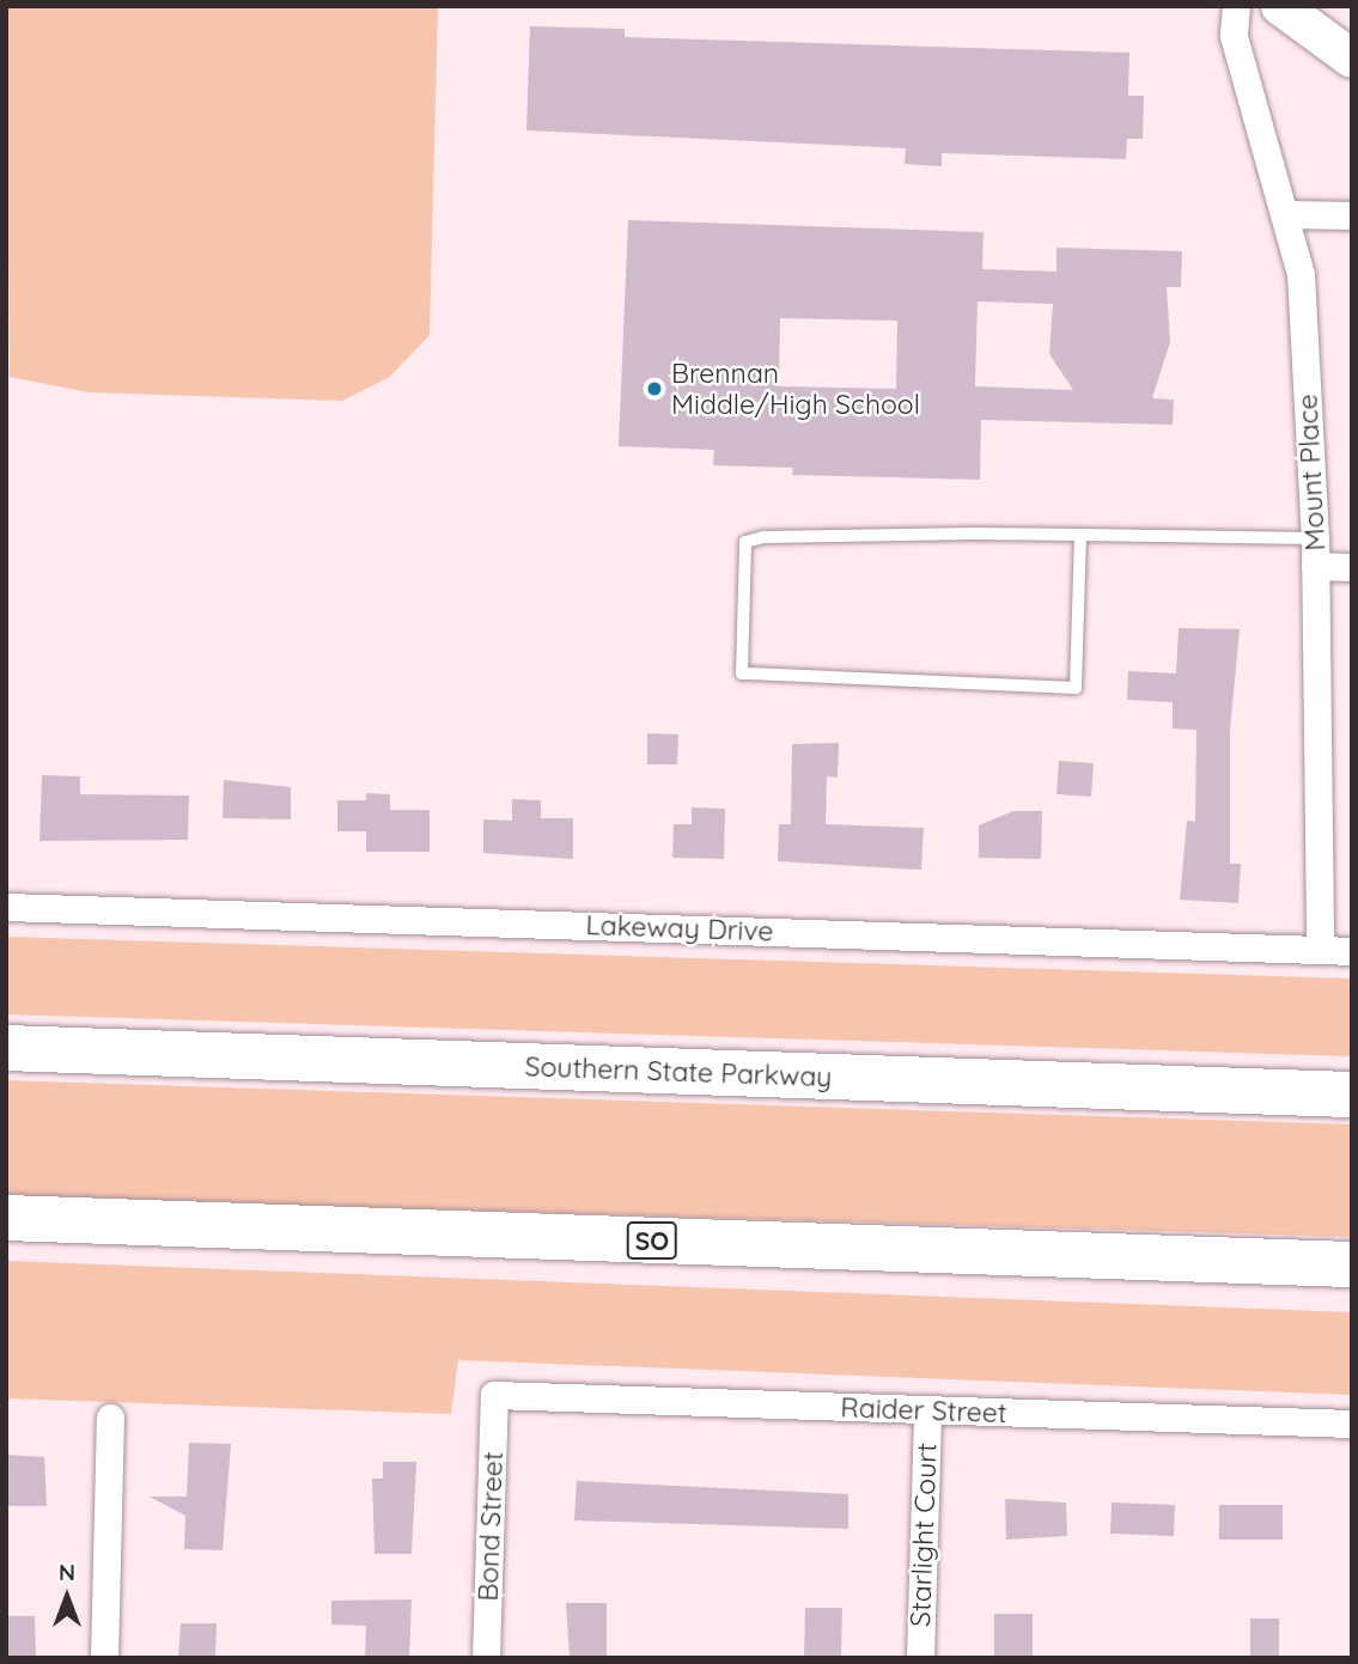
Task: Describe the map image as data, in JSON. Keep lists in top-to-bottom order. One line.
{"streets":{"highway":["Southern State Parkway","SO"],"street":["Mount Place","Lakeway Drive","Raider Street","Bond Street","Starlight Court"]},"crossings":[["Mount Place","Lakeway Drive"],["Raider Street","Bond Street"],["Raider Street","Starlight Court"]],"places":["Brennan Middle/High School"],"north":"top"}
